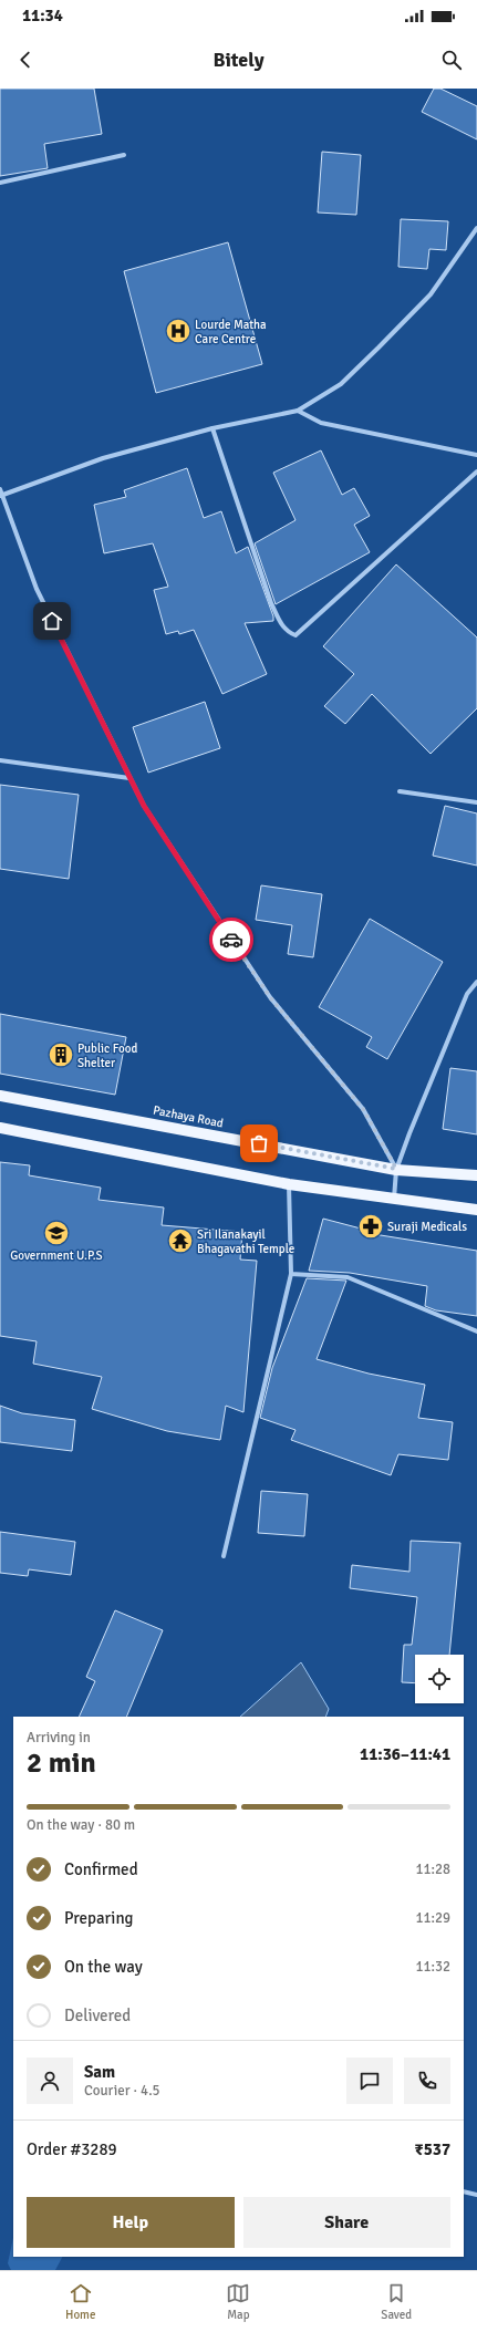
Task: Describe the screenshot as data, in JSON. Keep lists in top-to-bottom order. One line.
{"streets":{"main road":["Pazhaya Road"]},"places":{"hospital":["Lourde Matha Care Centre"],"building":["Public Food Shelter"],"pharmacy":["Suraji Medicals"],"school or university":["Government U.P.S"],"temple":["Sri Ilanakayil Bhagavathi Temple"]},"page":{"status":"11:34","header":"Bitely","heading":["2 min","Arriving in","11:36–11:41"],"panel":["Sam","Courier · 4.5","Order #3289","₹537"],"bar":"On the way · 80 m","list":[["Confirmed","11:28"],["Preparing","11:29"],["On the way","11:32"],"Delivered"],"buttons":["Help","Share"],"tabs":["Home","Map","Saved"]}}
